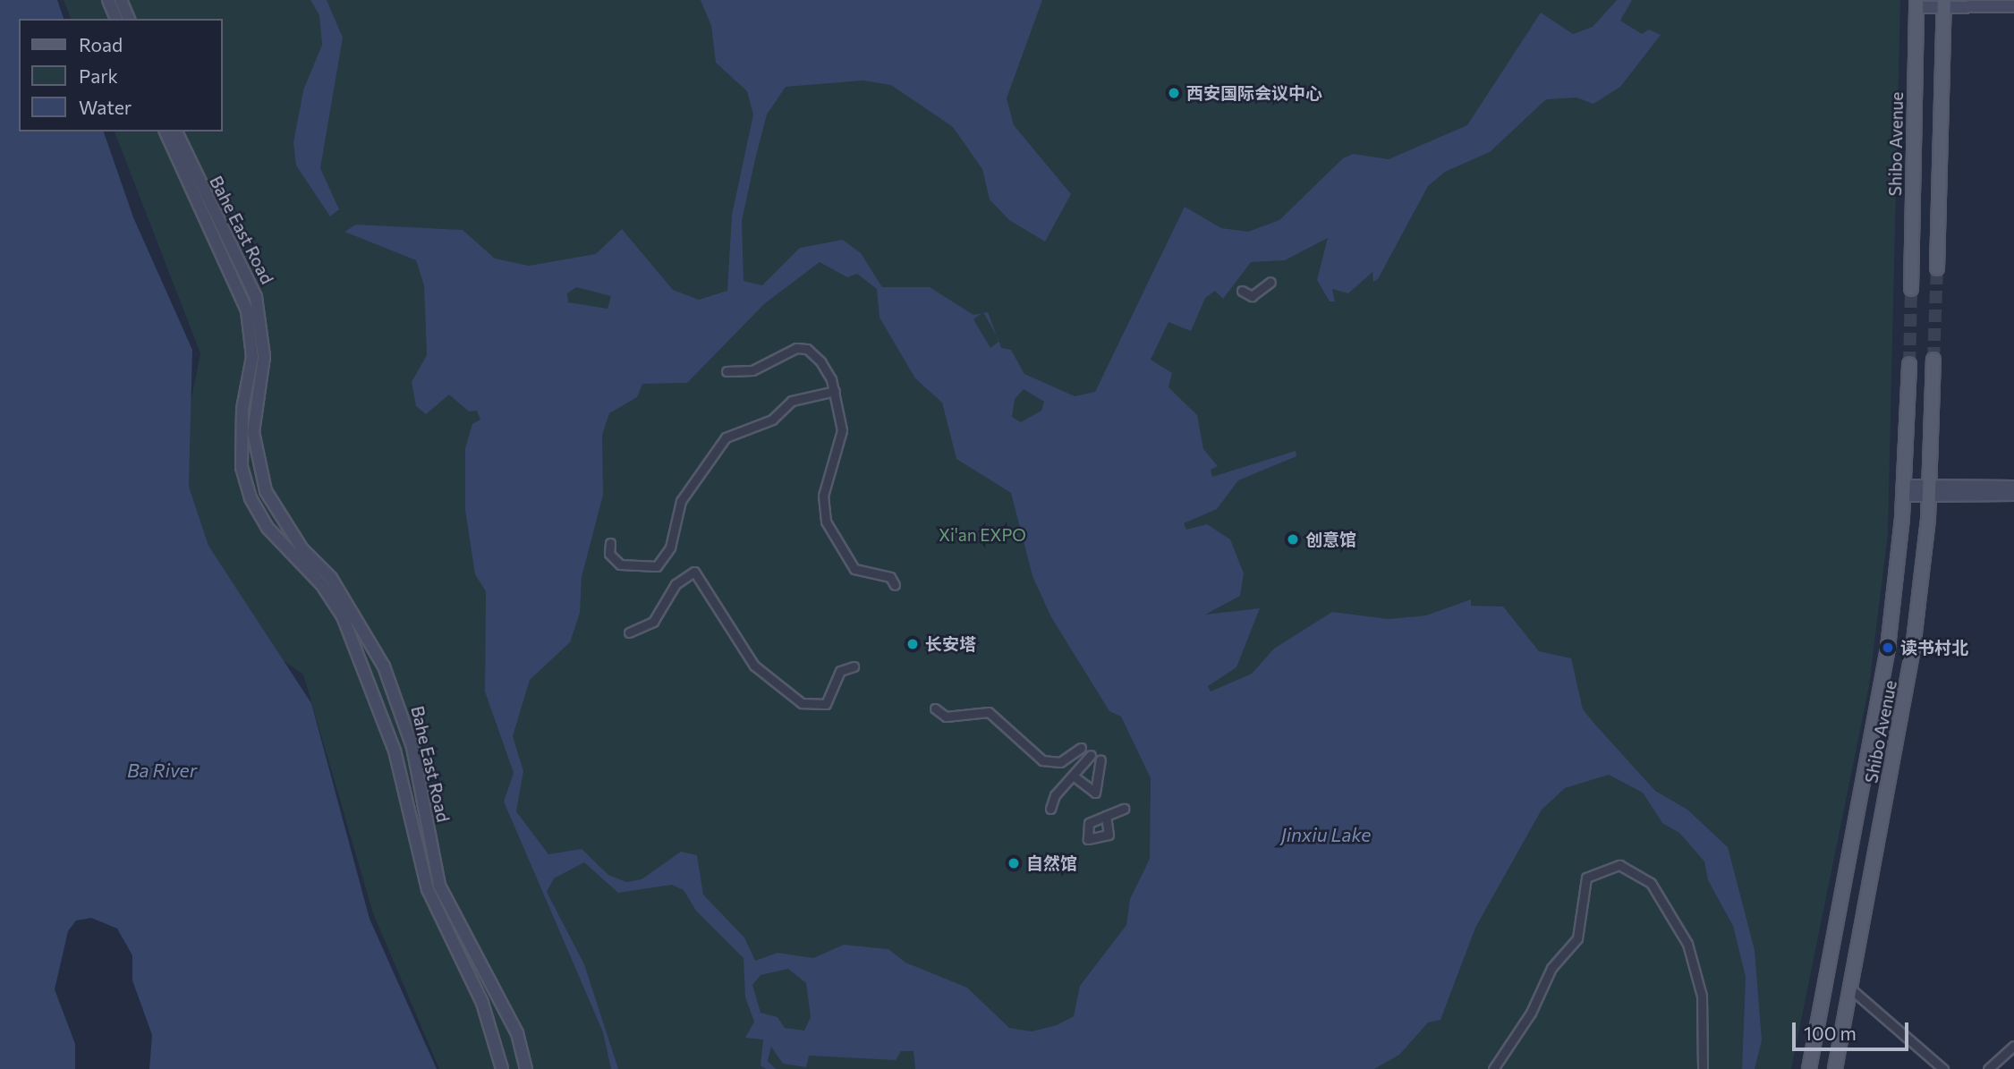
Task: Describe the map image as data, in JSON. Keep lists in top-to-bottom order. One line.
{"streets":{"main road":["Shibo Avenue"],"street":["Bahe East Road"]},"water":["Ba River","Jinxiu Lake"],"parks":["Xi'an EXPO"],"places":["西安国际会议中心","创意馆","长安塔","读书村北","自然馆"],"legend":["Road","Park","Water"],"scale_bar":"100 m"}
